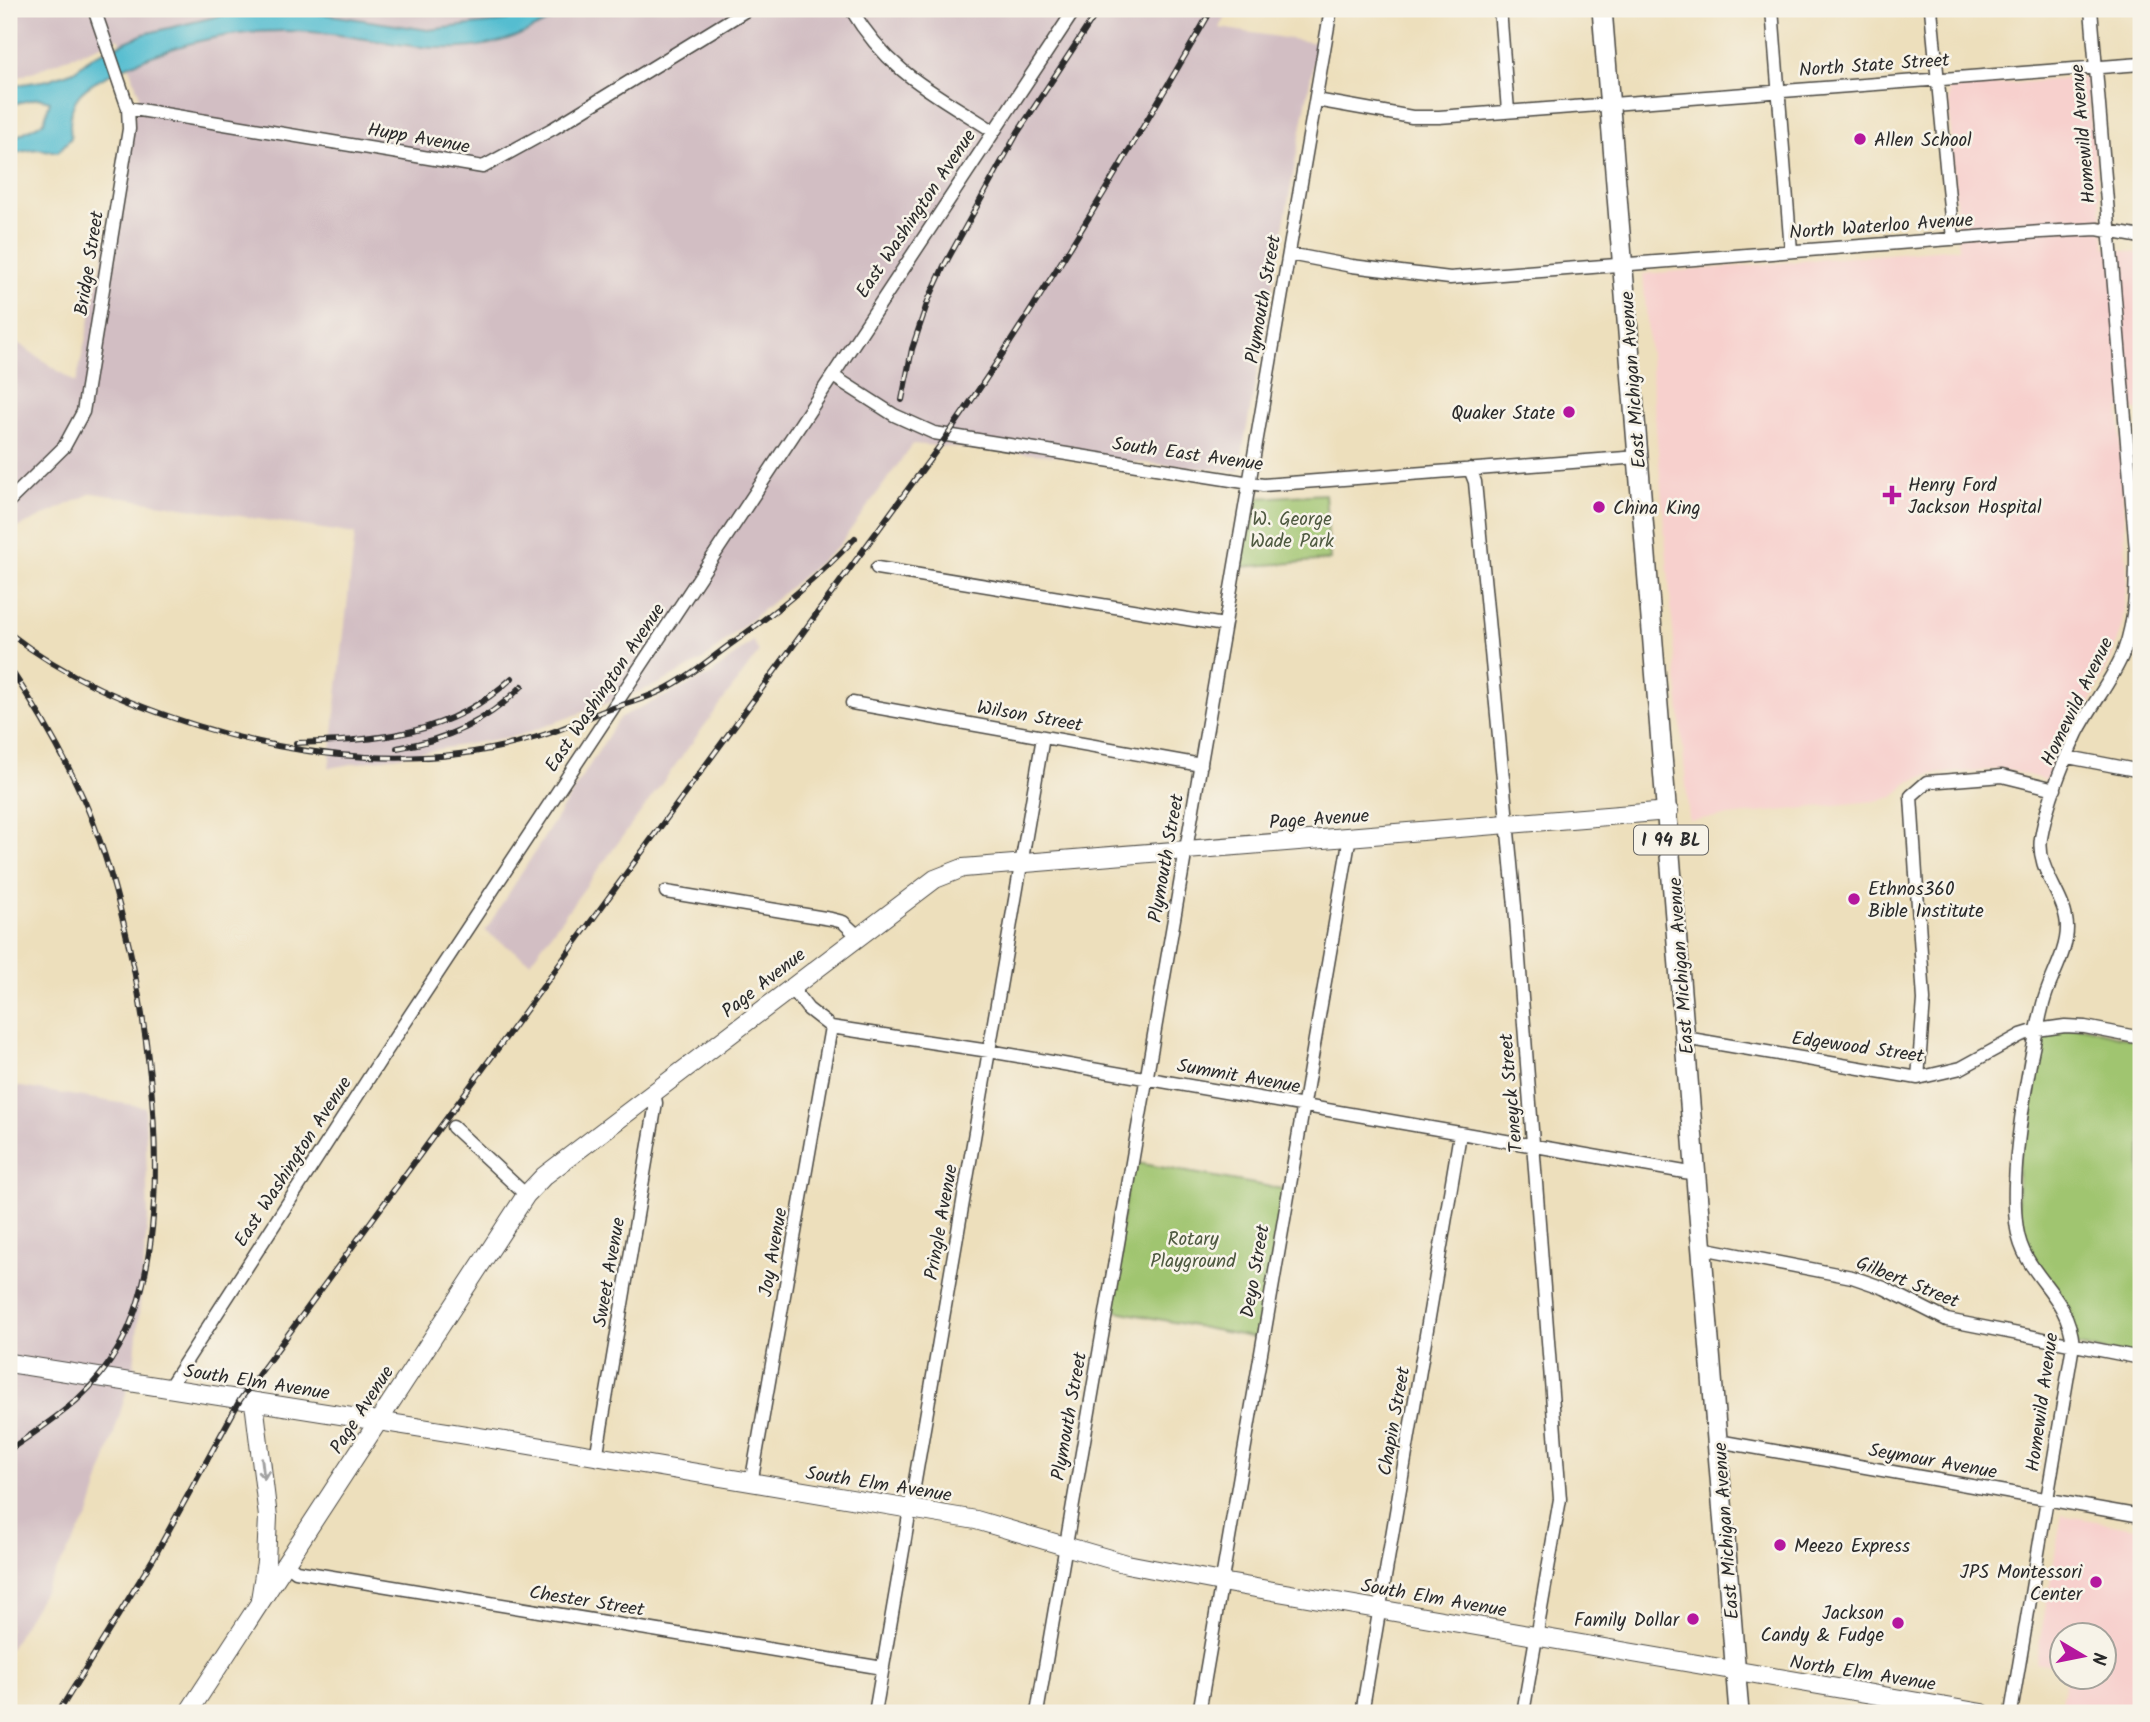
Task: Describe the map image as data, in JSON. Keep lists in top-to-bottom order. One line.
{"streets":{"main road":["East Michigan Avenue","I 94 BL"],"street":["North State Street","Homewild Avenue","Hupp Avenue","East Washington Avenue","North Waterloo Avenue","Bridge Street","Plymouth Street","South East Avenue","Wilson Street","Page Avenue","Edgewood Street","Summit Avenue","Teneyck Street","Pringle Avenue","Joy Avenue","Deyo Street","Sweet Avenue","Gilbert Street","South Elm Avenue","Chapin Street","Seymour Avenue","Chester Street","North Elm Avenue"]},"crossings":[["North State Street","Homewild Avenue"],["North State Street","Plymouth Street"],["North State Street","East Michigan Avenue"],["Homewild Avenue","North Waterloo Avenue"],["Homewild Avenue","Edgewood Street"],["Homewild Avenue","Gilbert Street"],["Homewild Avenue","Seymour Avenue"],["Hupp Avenue","Bridge Street"],["East Washington Avenue","South East Avenue"],["East Washington Avenue","South Elm Avenue"],["North Waterloo Avenue","Plymouth Street"],["North Waterloo Avenue","East Michigan Avenue"],["Plymouth Street","South East Avenue"],["Plymouth Street","Wilson Street"],["Plymouth Street","Page Avenue"],["Plymouth Street","Summit Avenue"],["Plymouth Street","South Elm Avenue"],["East Michigan Avenue","South East Avenue"],["East Michigan Avenue","Page Avenue"],["East Michigan Avenue","Edgewood Street"],["East Michigan Avenue","Summit Avenue"],["East Michigan Avenue","Gilbert Street"],["East Michigan Avenue","South Elm Avenue"],["East Michigan Avenue","Seymour Avenue"],["East Michigan Avenue","North Elm Avenue"],["South East Avenue","Teneyck Street"],["Wilson Street","Pringle Avenue"],["Page Avenue","Teneyck Street"],["Page Avenue","Pringle Avenue"],["Page Avenue","Deyo Street"],["Page Avenue","Sweet Avenue"],["Page Avenue","South Elm Avenue"],["Page Avenue","Chester Street"],["Summit Avenue","Teneyck Street"],["Summit Avenue","Pringle Avenue"],["Summit Avenue","Joy Avenue"],["Summit Avenue","Deyo Street"],["Summit Avenue","Chapin Street"],["Teneyck Street","South Elm Avenue"],["Pringle Avenue","South Elm Avenue"],["Pringle Avenue","Chester Street"],["Joy Avenue","South Elm Avenue"],["Deyo Street","South Elm Avenue"],["Sweet Avenue","South Elm Avenue"],["South Elm Avenue","Chapin Street"],["South Elm Avenue","North Elm Avenue"]],"parks":["W. George Wade Park","Rotary Playground"],"places":{"other":["Allen School","Quaker State","China King","Ethnos360 Bible Institute","Meezo Express","JPS Montessori Center","Family Dollar","Jackson Candy & Fudge"],"health":["Henry Ford Jackson Hospital"]},"north":"right"}
